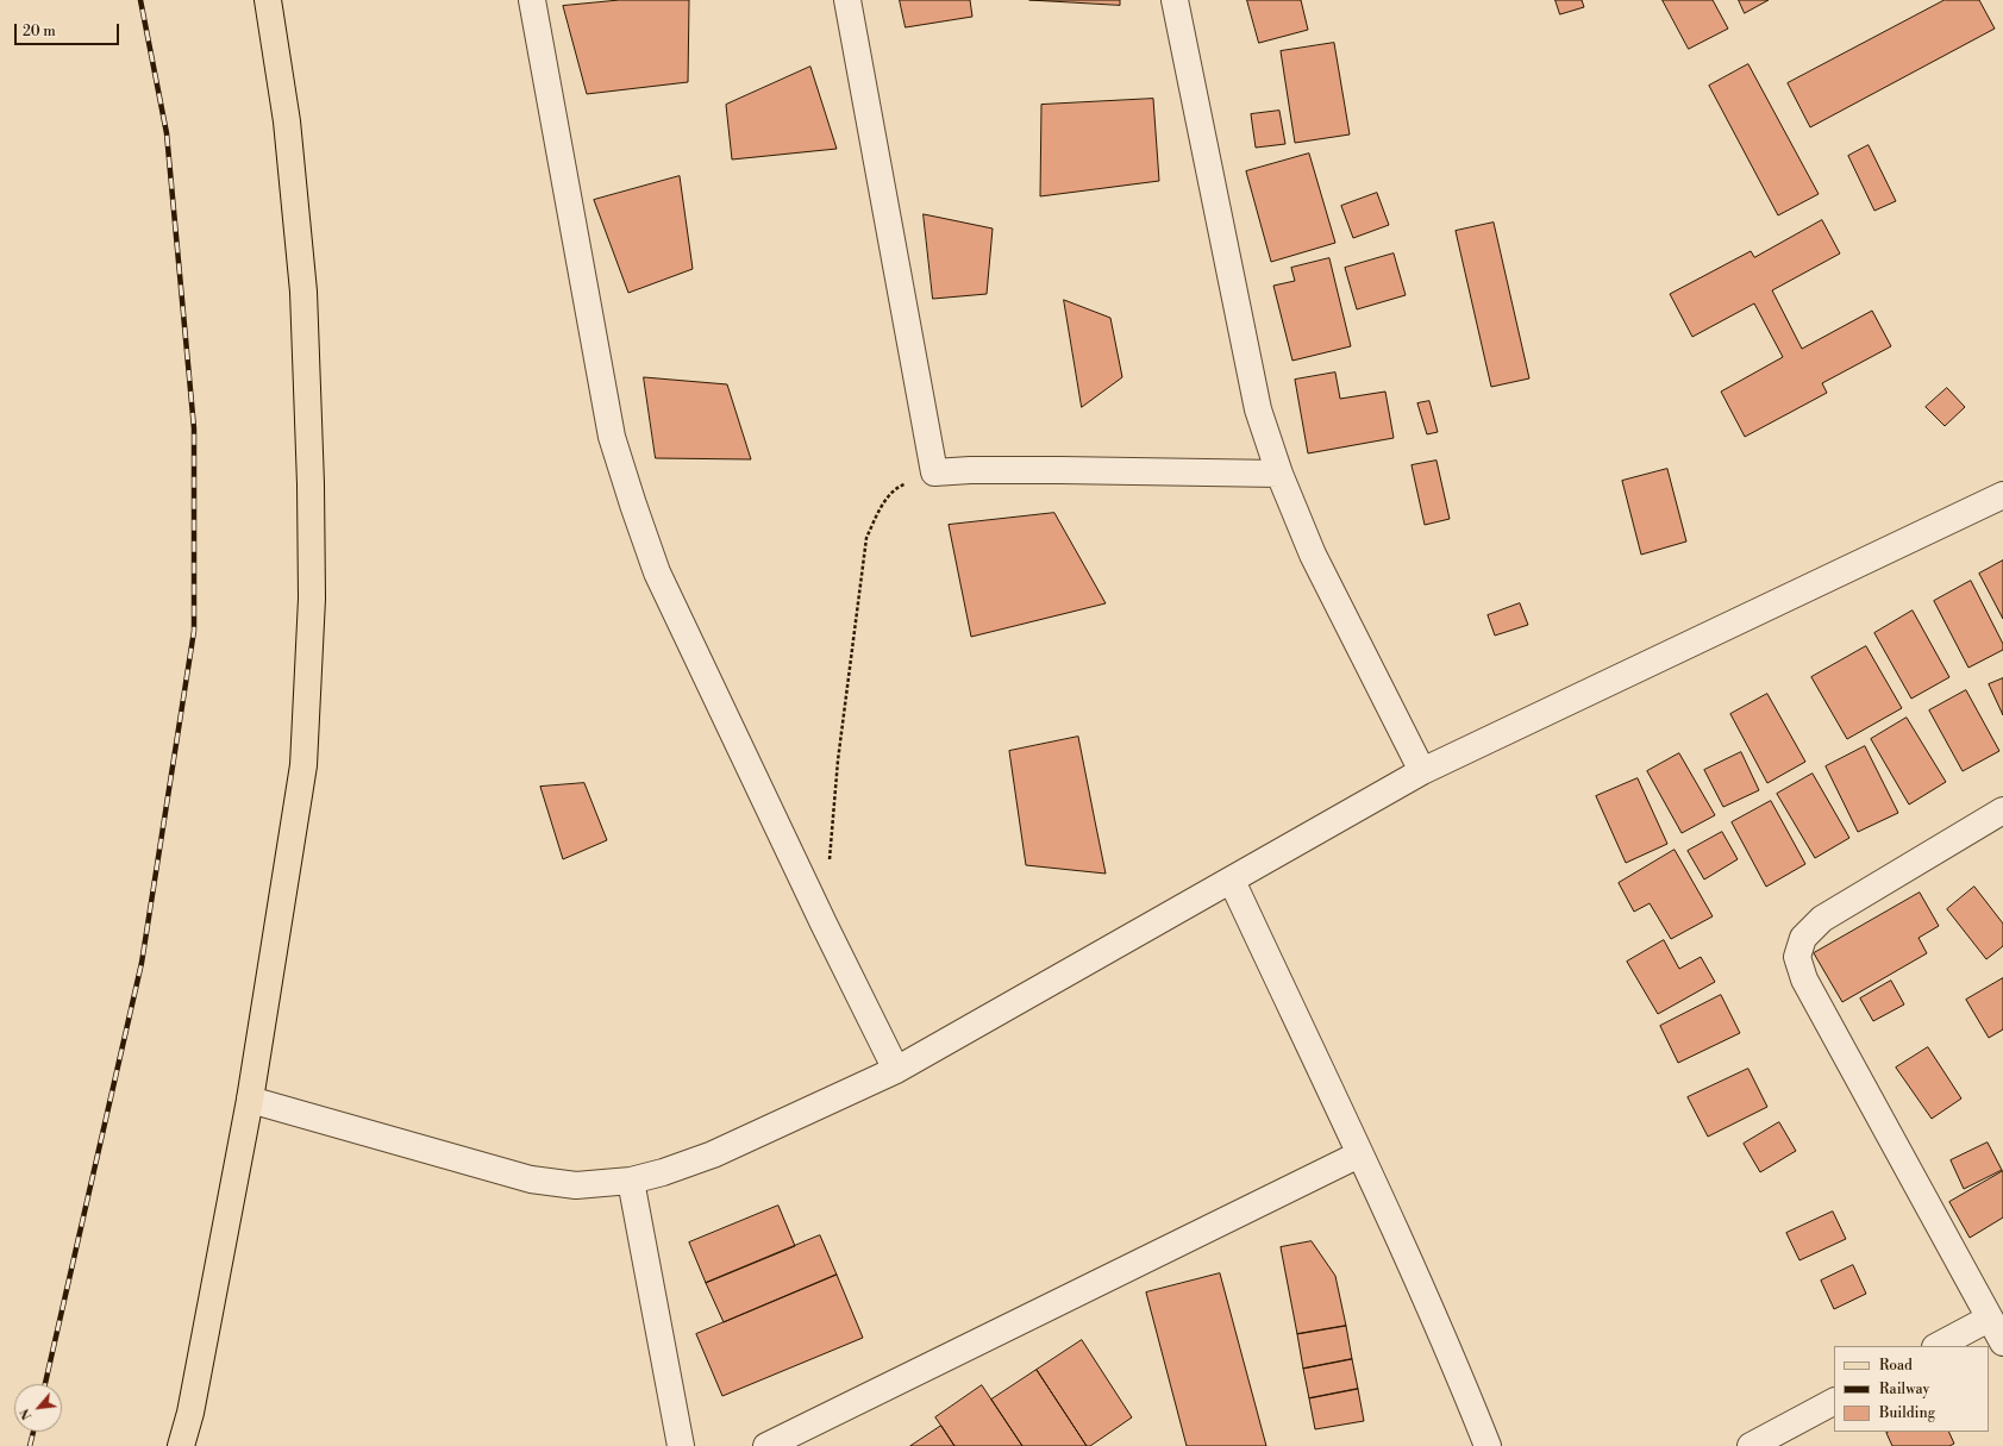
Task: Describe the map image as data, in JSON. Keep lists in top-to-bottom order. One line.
{"legend":["Road","Railway","Building"],"scale_bar":"20 m","north":"bottom left"}
